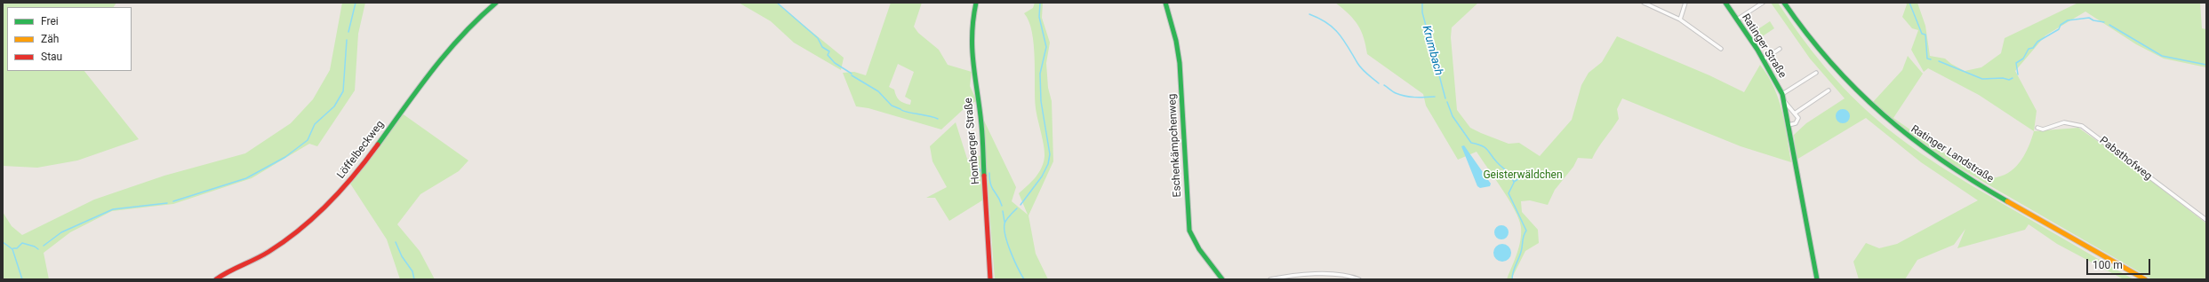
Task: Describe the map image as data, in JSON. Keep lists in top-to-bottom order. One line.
{"streets":{"street":["Ratinger Straße","Homberger Straße","Eschenkämpchenweg","Löffelbeckweg","Ratinger Landstraße","Pabsthofweg"]},"water":["Krumbach"],"parks":["Geisterwäldchen"],"legend":["Frei","Zäh","Stau"],"scale_bar":"100 m"}
